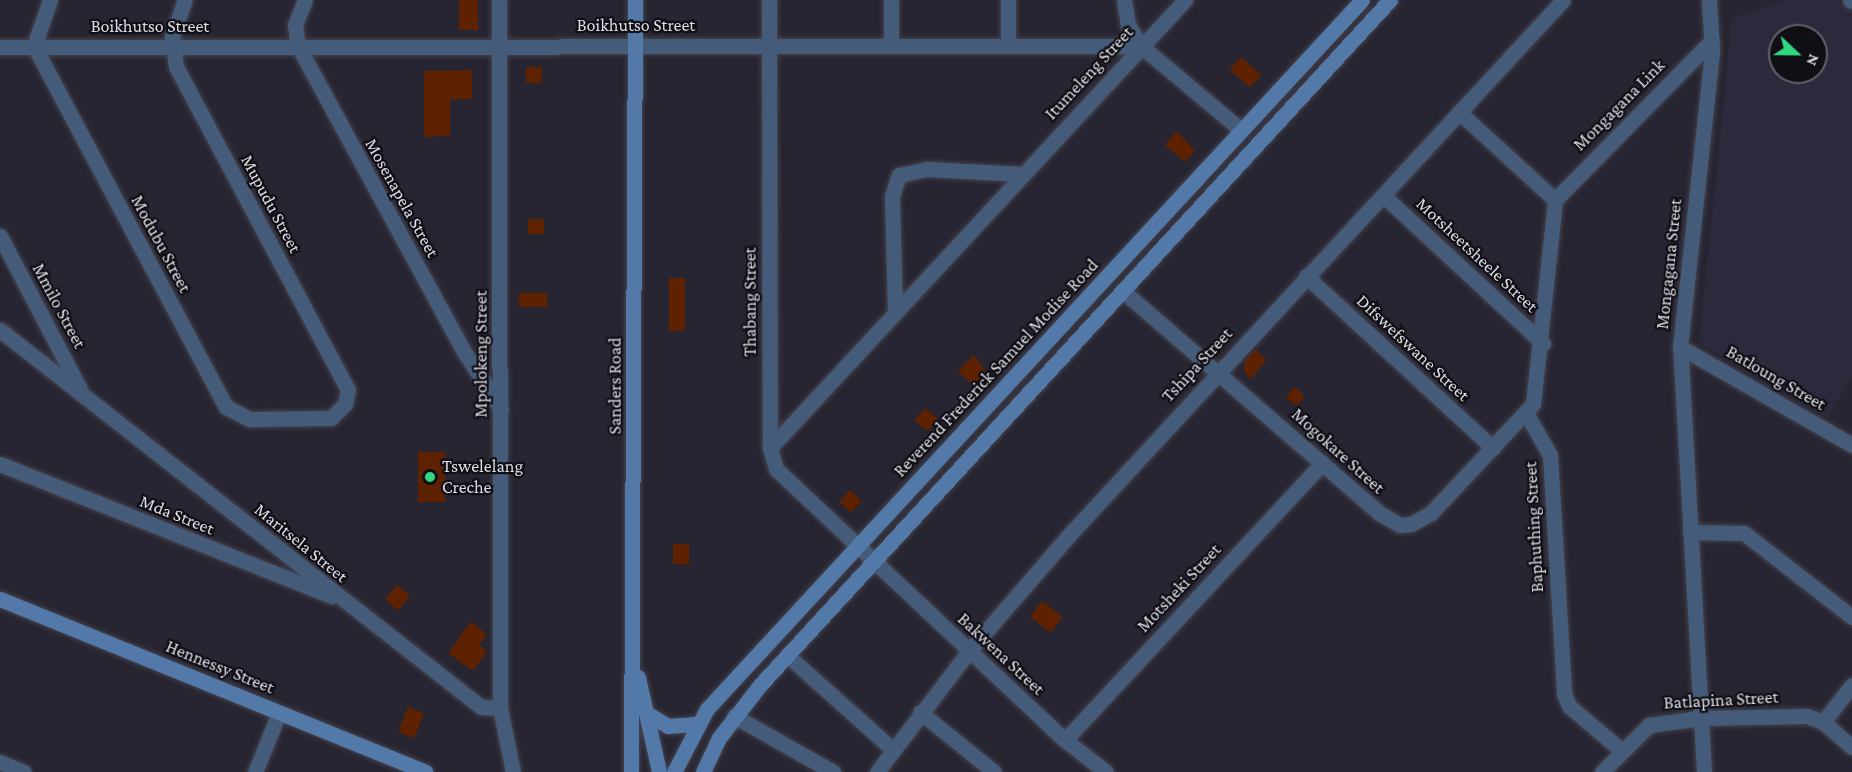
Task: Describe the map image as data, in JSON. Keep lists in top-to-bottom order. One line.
{"streets":{"main road":["Reverend Frederick Samuel Modise Road","Sanders Road","Hennessy Street"],"street":["Boikhutso Street","Itumeleng Street","Mongagana Link","Mosenapela Street","Mupudu Street","Modubu Street","Motsheetsheele Street","Mongagana Street","Thabang Street","Mmilo Street","Difswefswane Street","Mpolokeng Street","Tshipa Street","Batloung Street","Mogokare Street","Mda Street","Baphuthing Street","Maritsela Street","Motsheki Street","Bakwena Street","Batlapina Street"]},"crossings":[["Boikhutso Street","Itumeleng Street"],["Boikhutso Street","Mosenapela Street"],["Boikhutso Street","Mupudu Street"],["Boikhutso Street","Modubu Street"],["Boikhutso Street","Thabang Street"],["Boikhutso Street","Mpolokeng Street"],["Boikhutso Street","Sanders Road"],["Itumeleng Street","Thabang Street"],["Mongagana Link","Mongagana Street"],["Mosenapela Street","Mpolokeng Street"],["Mupudu Street","Modubu Street"],["Motsheetsheele Street","Tshipa Street"],["Mongagana Street","Batloung Street"],["Mongagana Street","Batlapina Street"],["Thabang Street","Reverend Frederick Samuel Modise Road"],["Thabang Street","Bakwena Street"],["Mmilo Street","Maritsela Street"],["Difswefswane Street","Tshipa Street"],["Difswefswane Street","Mogokare Street"],["Mpolokeng Street","Maritsela Street"],["Tshipa Street","Mogokare Street"],["Tshipa Street","Bakwena Street"],["Mogokare Street","Baphuthing Street"],["Mogokare Street","Motsheki Street"],["Mda Street","Maritsela Street"],["Baphuthing Street","Batlapina Street"],["Motsheki Street","Bakwena Street"]],"places":["Tswelelang Creche"],"north":"right"}
